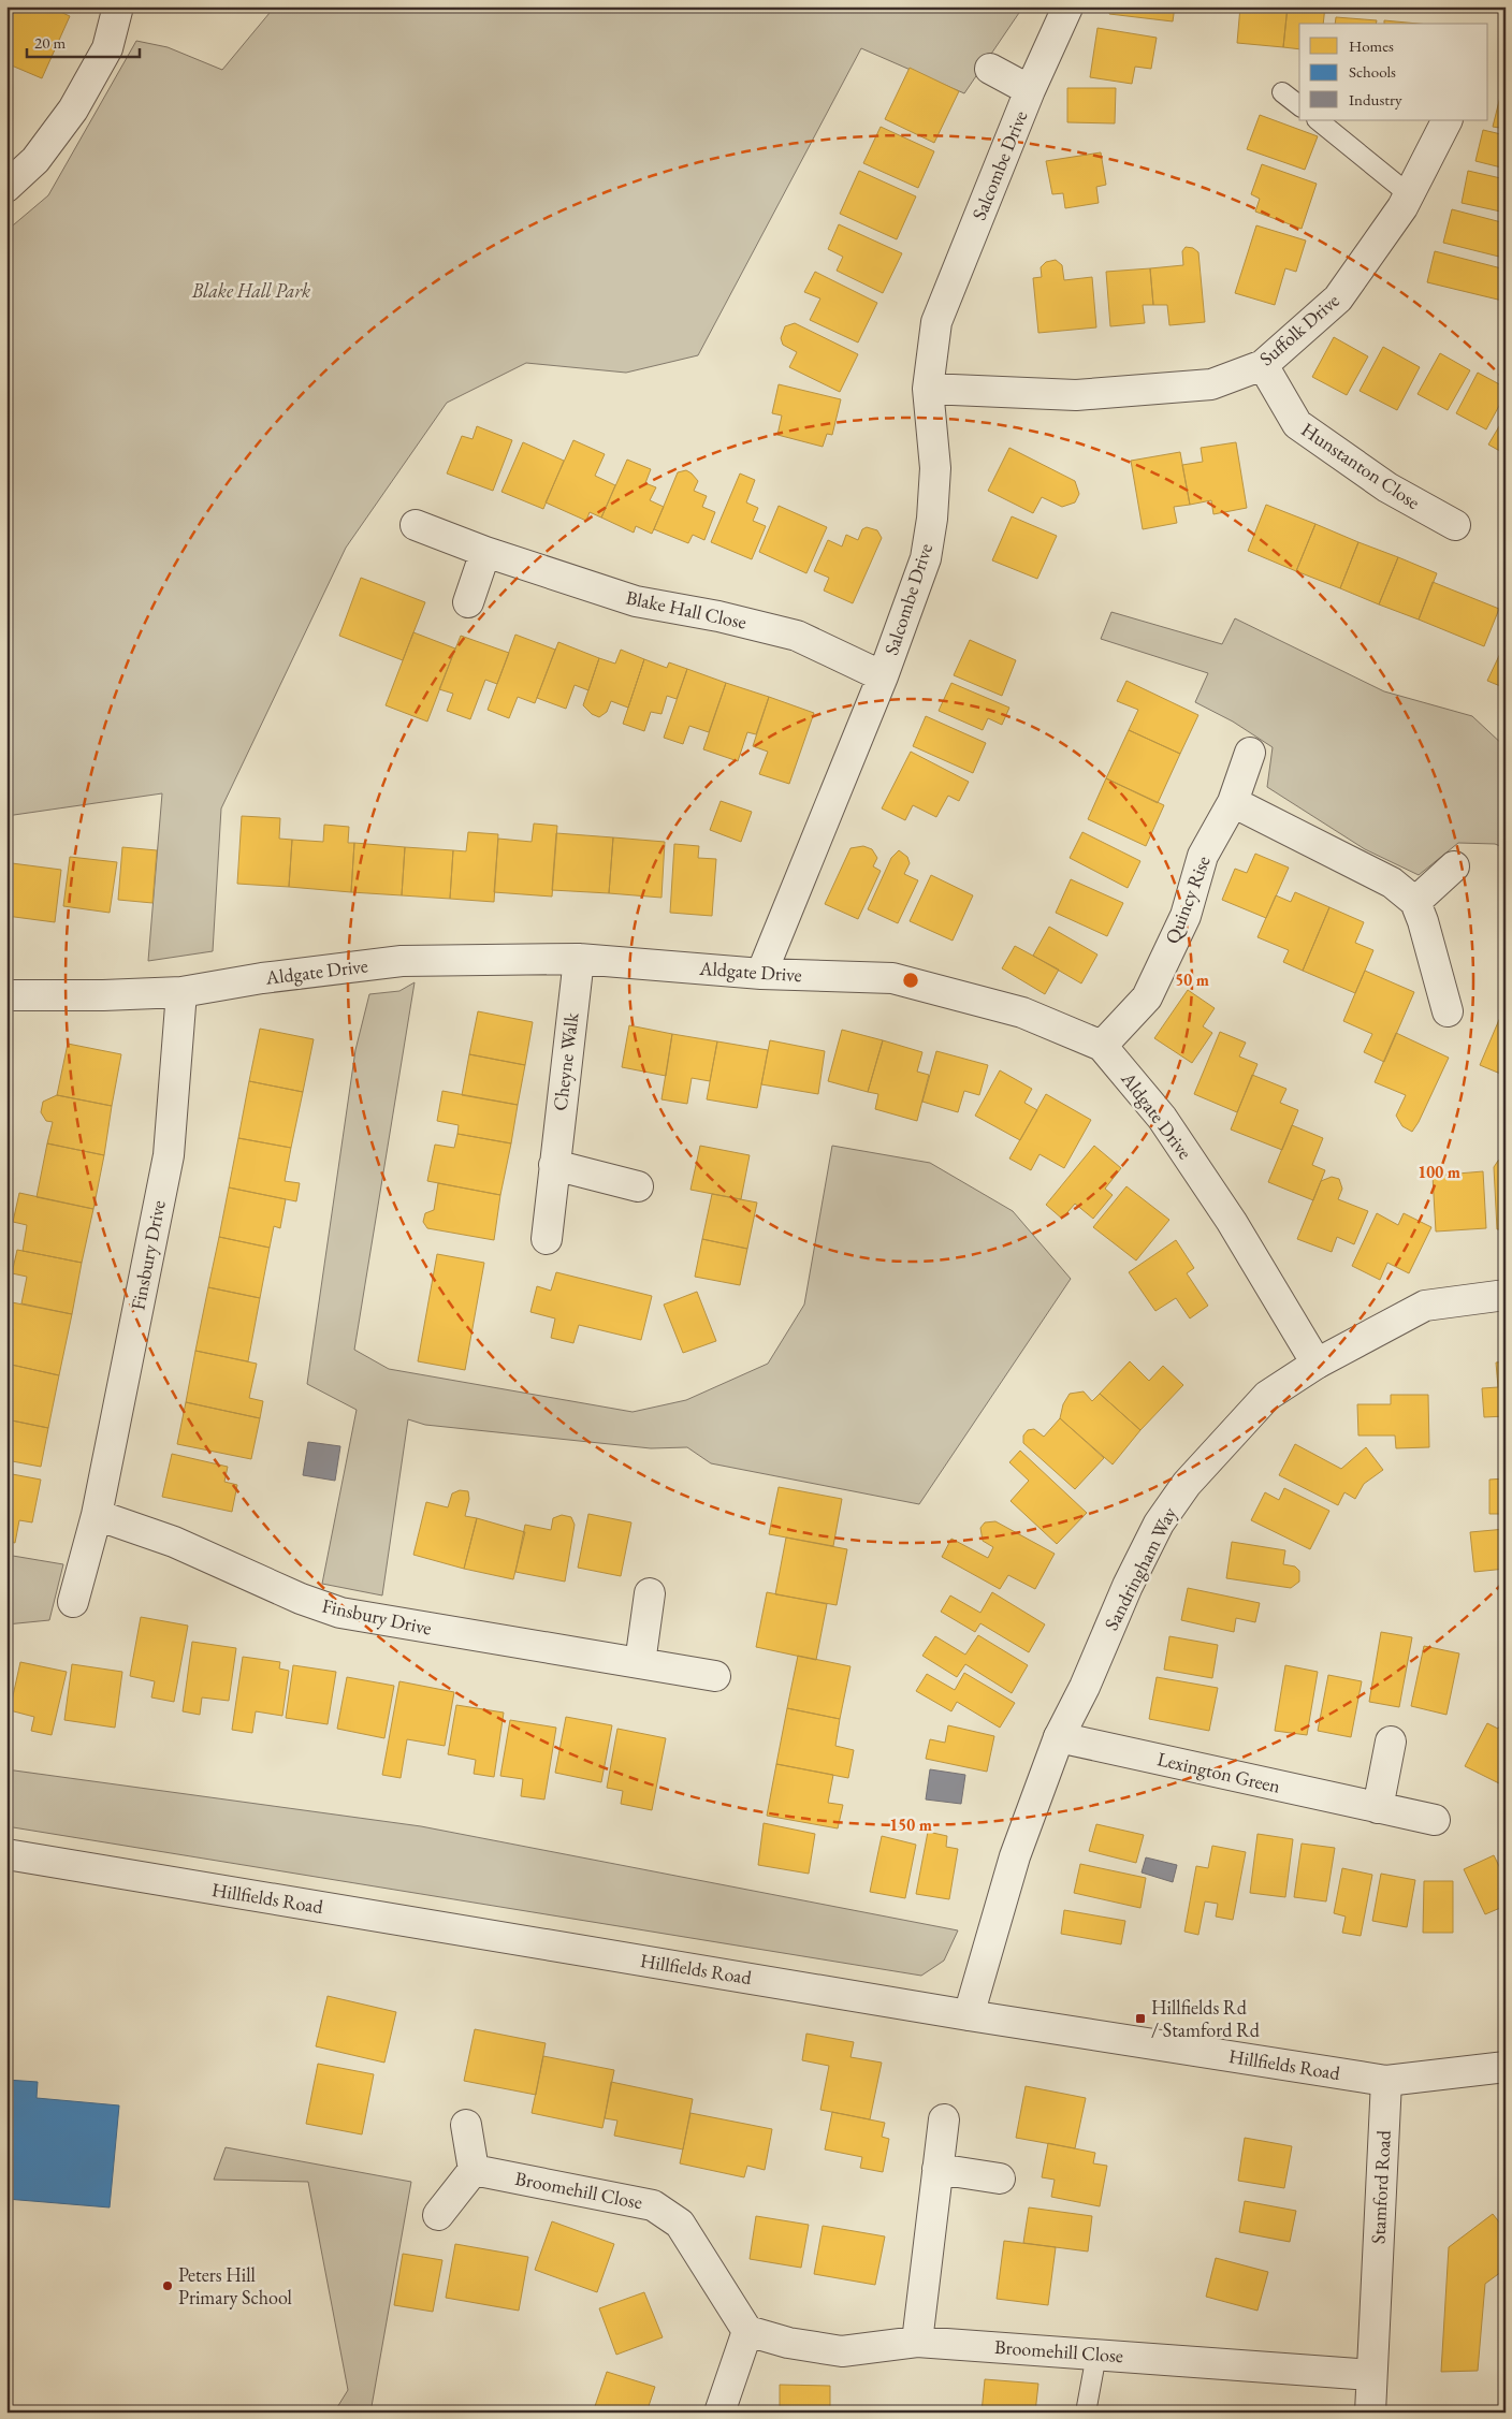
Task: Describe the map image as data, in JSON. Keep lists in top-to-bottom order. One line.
{"streets":{"street":["Salcombe Drive","Suffolk Drive","Hunstanton Close","Blake Hall Close","Quincy Rise","Aldgate Drive","Cheyne Walk","Finsbury Drive","Sandringham Way","Lexington Green","Hillfields Road","Stamford Road","Broomehill Close"]},"crossings":[["Salcombe Drive","Suffolk Drive"],["Salcombe Drive","Blake Hall Close"],["Salcombe Drive","Aldgate Drive"],["Suffolk Drive","Hunstanton Close"],["Quincy Rise","Aldgate Drive"],["Aldgate Drive","Cheyne Walk"],["Aldgate Drive","Finsbury Drive"],["Aldgate Drive","Sandringham Way"],["Sandringham Way","Lexington Green"],["Sandringham Way","Hillfields Road"],["Hillfields Road","Stamford Road"],["Stamford Road","Broomehill Close"]],"parks":["Blake Hall Park"],"places":{"transit":["Hillfields Rd / Stamford Rd"],"other":["Peters Hill Primary School"]},"legend":["Homes","Schools","Industry"],"scale_bar":"20 m","rings":["50 m","100 m","150 m"]}
